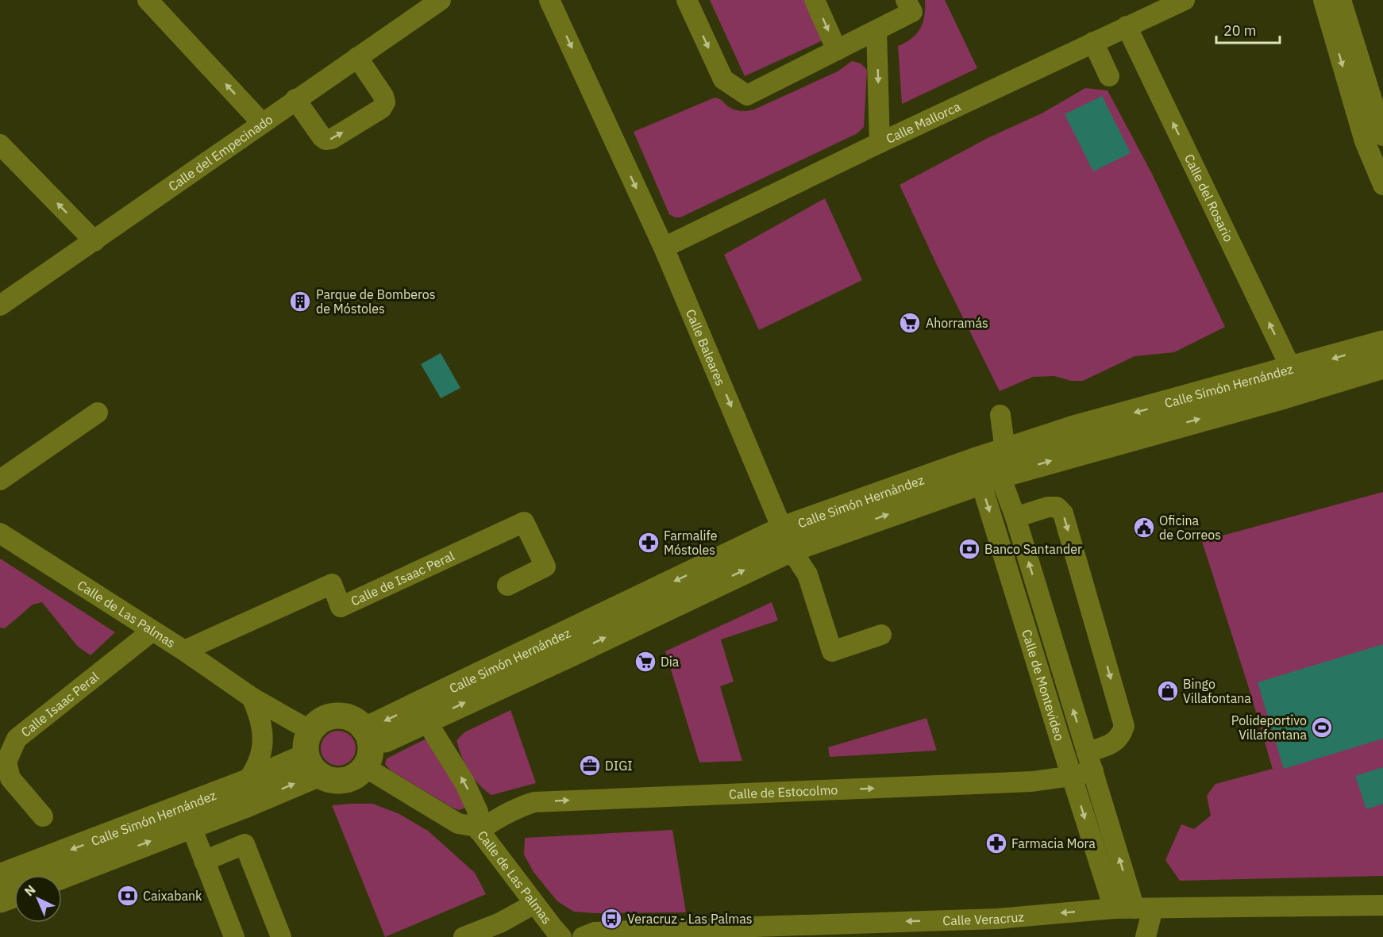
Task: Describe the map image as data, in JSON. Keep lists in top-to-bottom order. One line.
{"streets":{"street":["Calle Mallorca","Calle del Empecinado","Calle del Rosario","Calle Baleares","Calle Simón Hernández","Calle de Isaac Peral","Calle de Las Palmas","Calle de Montevideo","Calle Isaac Peral","Calle de Estocolmo","Calle Veracruz"]},"crossings":[["Calle Mallorca","Calle del Rosario"],["Calle Mallorca","Calle Baleares"],["Calle del Rosario","Calle Simón Hernández"],["Calle Baleares","Calle Simón Hernández"],["Calle Simón Hernández","Calle de Las Palmas"],["Calle Simón Hernández","Calle de Montevideo"],["Calle de Isaac Peral","Calle de Las Palmas"],["Calle de Las Palmas","Calle Isaac Peral"],["Calle de Las Palmas","Calle de Estocolmo"],["Calle de Montevideo","Calle de Estocolmo"],["Calle de Montevideo","Calle Veracruz"]],"one_way":["Calle Baleares","Calle de Estocolmo","Calle Veracruz"],"places":{"building":["Parque de Bomberos de Móstoles"],"supermarket":["Ahorramás","Dia"],"public building":["Oficina de Correos"],"pharmacy":["Farmalife Móstoles","Farmacia Mora"],"bank":["Banco Santander","Caixabank"],"shop":["Bingo Villafontana"],"sports":["Polideportivo Villafontana"],"office":["DIGI"],"bus stop":["Veracruz - Las Palmas"]},"scale_bar":"20 m","north":"top left"}
